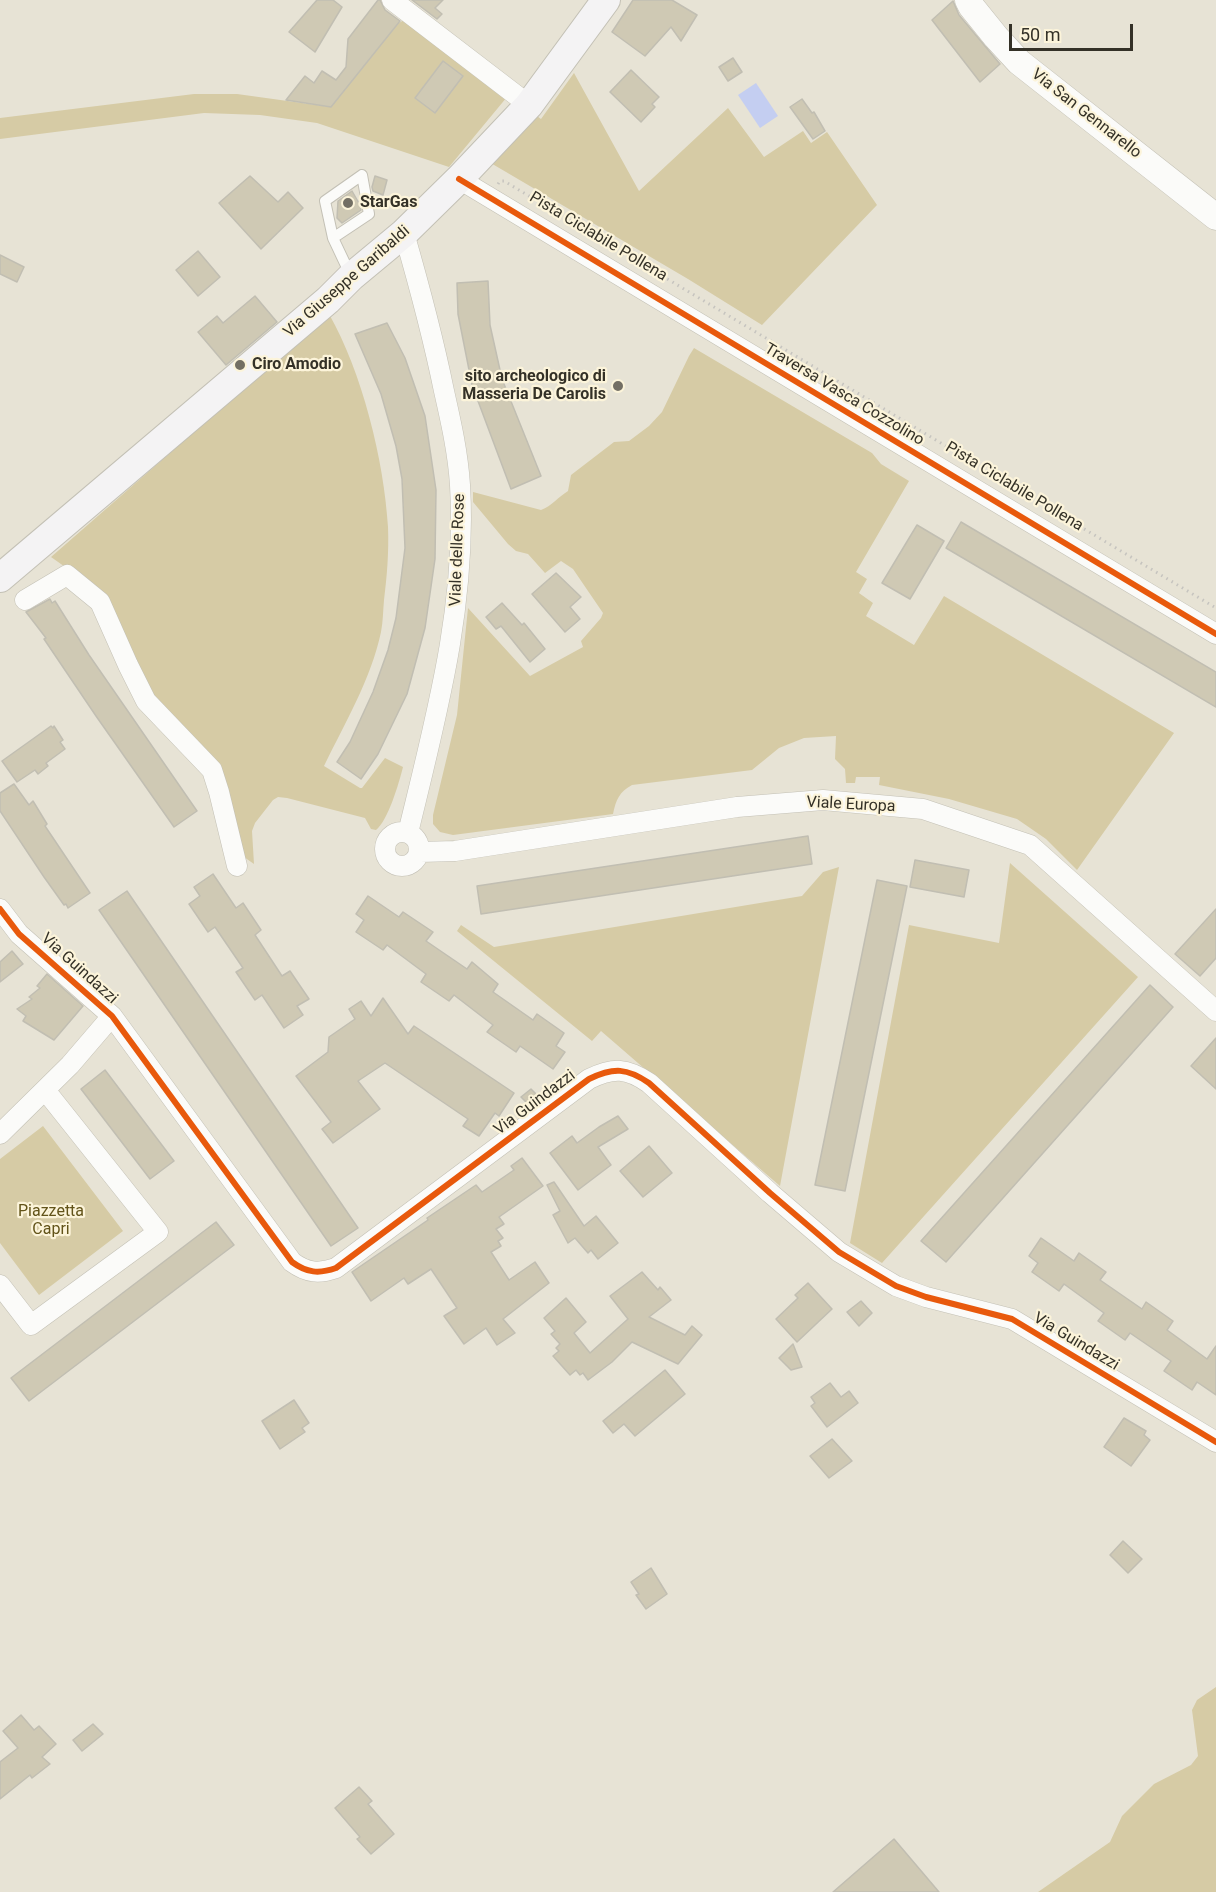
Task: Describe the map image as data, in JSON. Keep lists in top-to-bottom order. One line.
{"streets":{"main road":["Via Giuseppe Garibaldi"],"street":["Via San Gennarello","Traversa Vasca Cozzolino","Viale delle Rose","Viale Europa","Via Guindazzi"],"path":["Pista Ciclabile Pollena"]},"crossings":[["Via Giuseppe Garibaldi","Traversa Vasca Cozzolino"],["Via Giuseppe Garibaldi","Viale delle Rose"],["Viale delle Rose","Viale Europa"]],"parks":["Piazzetta Capri"],"places":["StarGas","Ciro Amodio","sito archeologico di Masseria De Carolis"],"scale_bar":"50 m"}
